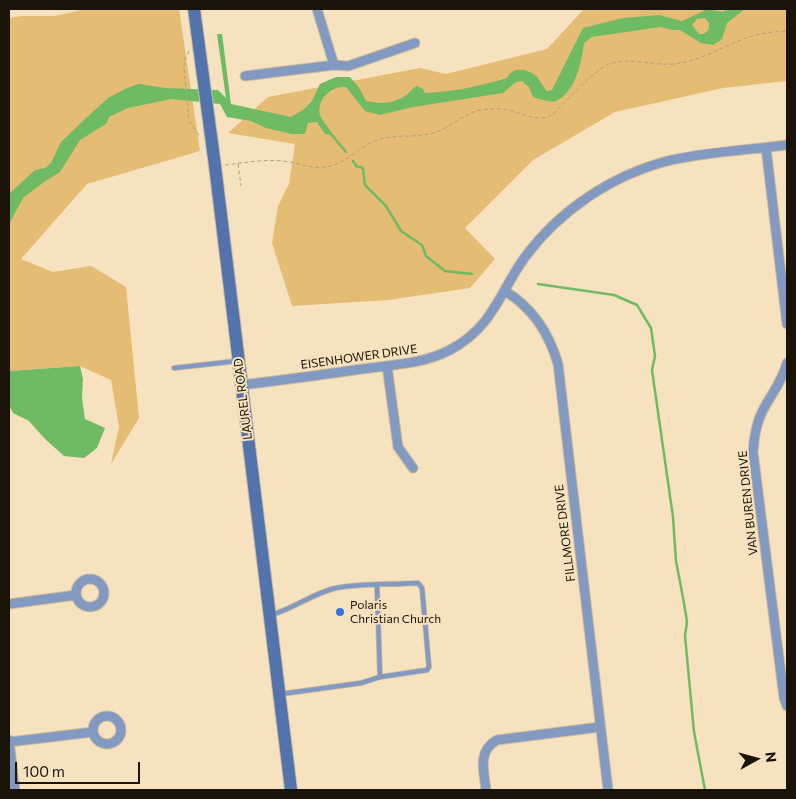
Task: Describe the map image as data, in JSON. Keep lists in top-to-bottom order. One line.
{"streets":{"street":["EISENHOWER DRIVE","LAUREL ROAD","VAN BUREN DRIVE","FILLMORE DRIVE"]},"crossings":[["EISENHOWER DRIVE","LAUREL ROAD"],["EISENHOWER DRIVE","FILLMORE DRIVE"]],"places":["Polaris Christian Church"],"scale_bar":"100 m","north":"right"}
